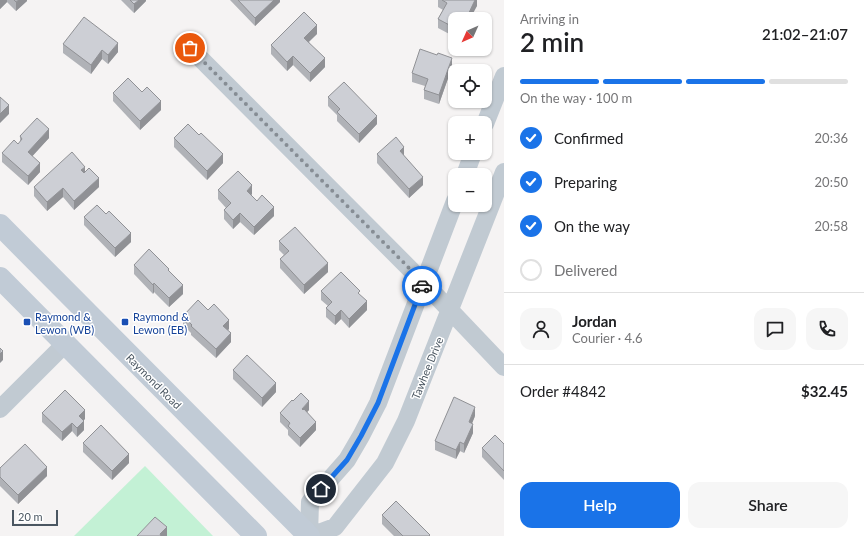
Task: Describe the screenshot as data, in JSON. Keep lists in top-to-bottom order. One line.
{"streets":{"main road":["Raymond Road"],"street":["Tawhee Drive"]},"crossings":[["Tawhee Drive","Raymond Road"]],"places":{"transit":["Raymond & Lewon (WB)","Raymond & Lewon (EB)"]},"scale_bar":"20 m","north":"bottom left","page":{"heading":["2 min","Arriving in","21:02–21:07"],"panel":["Jordan","Courier · 4.6","Order #4842","$32.45"],"map_buttons":["+","−"],"bar":"On the way · 100 m","list":[["Confirmed","20:36"],["Preparing","20:50"],["On the way","20:58"],"Delivered"],"buttons":["Help","Share"],"scale":"20 m"}}
